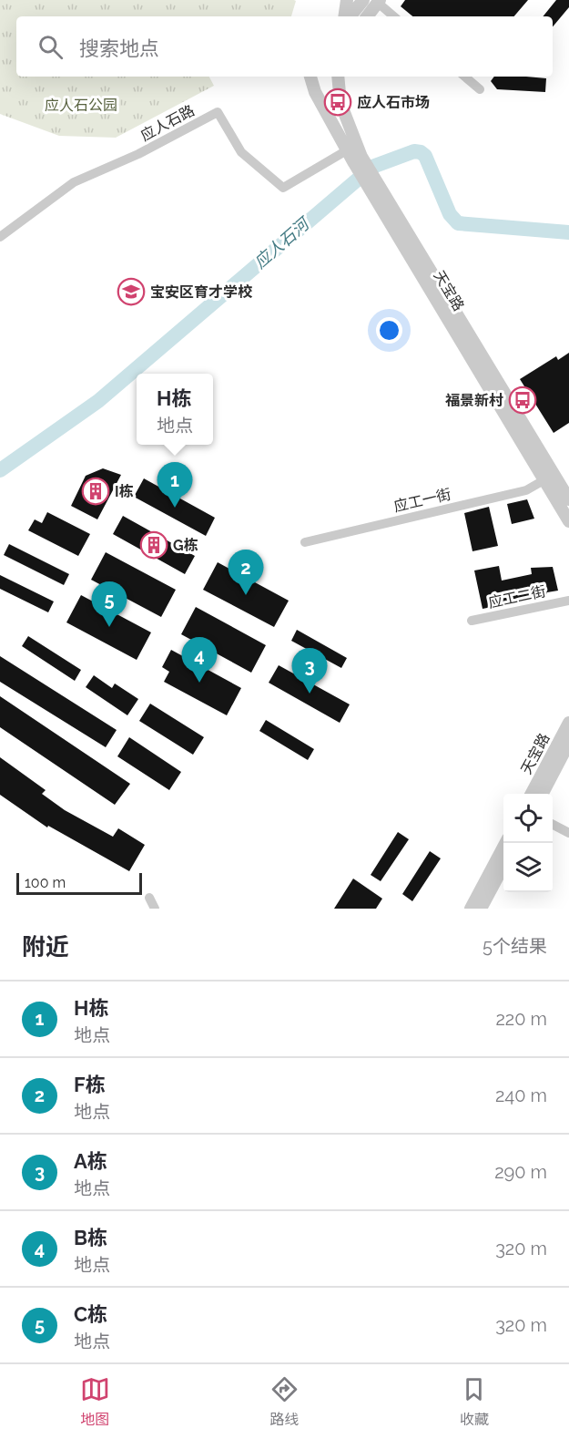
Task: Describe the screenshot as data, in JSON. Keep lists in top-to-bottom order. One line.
{"streets":{"street":["应人石路","天宝路","应工一街","应工二街"]},"crossings":[["应人石路","天宝路"],["天宝路","应工一街"]],"water":["应人石河"],"parks":["应人石公园"],"places":{"bus stop":["应人石市场","福景新村"],"school or university":["宝安区育才学校"],"building":["I栋","G栋"]},"scale_bar":"100 m","page":{"search":"搜索地点","popup":["H栋","地点"],"pins":["1","2","5","4","3"],"scale":"100 m","heading":["附近","5个结果"],"list":[{"mark":"1","name":"H栋","note":"地点","value":"220 m"},{"mark":"2","name":"F栋","note":"地点","value":"240 m"},{"mark":"3","name":"A栋","note":"地点","value":"290 m"},{"mark":"4","name":"B栋","note":"地点","value":"320 m"},{"mark":"5","name":"C栋","note":"地点","value":"320 m"}],"nav":["地图","路线","收藏"]}}
